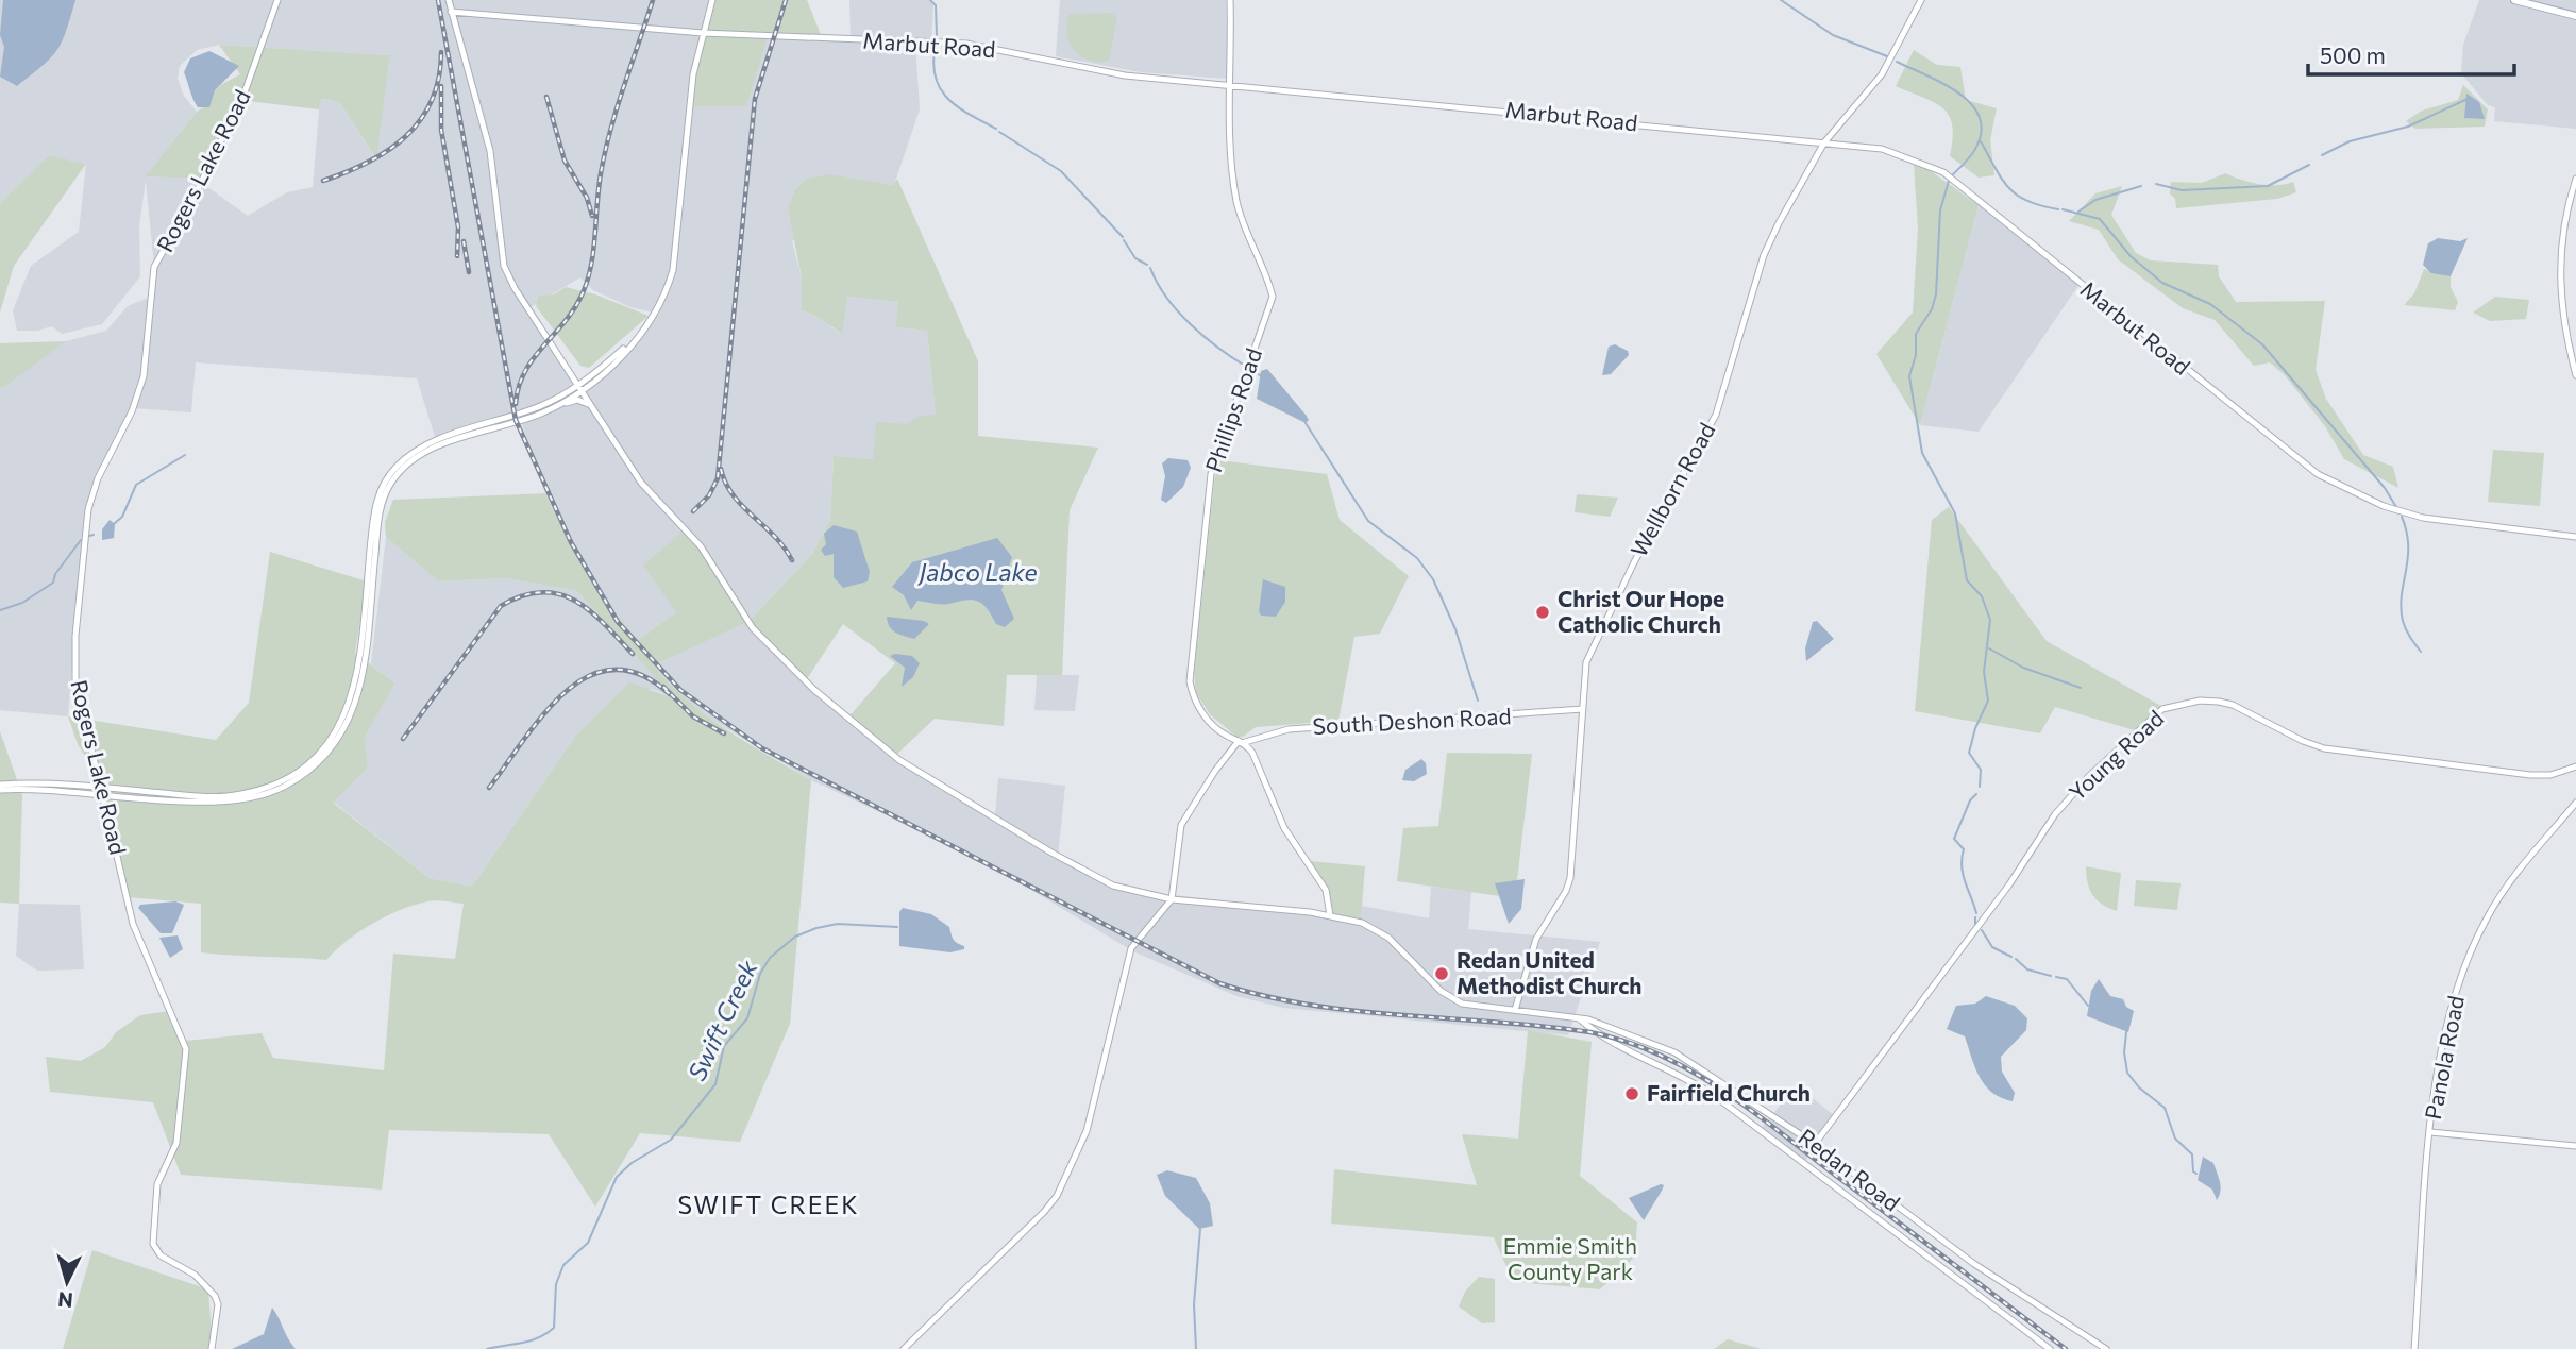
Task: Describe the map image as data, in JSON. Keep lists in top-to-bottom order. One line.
{"streets":{"street":["Marbut Road","Rogers Lake Road","Phillips Road","Wellborn Road","South Deshon Road","Young Road","Panola Road","Redan Road"]},"crossings":[["Marbut Road","Phillips Road"],["Marbut Road","Wellborn Road"],["Marbut Road","Redan Road"],["Phillips Road","South Deshon Road"],["Phillips Road","Redan Road"],["Wellborn Road","South Deshon Road"],["Wellborn Road","Redan Road"],["Young Road","Redan Road"]],"districts":["SWIFT CREEK"],"water":["Jabco Lake","Swift Creek"],"parks":["Emmie Smith County Park"],"places":["Christ Our Hope Catholic Church","Redan United Methodist Church","Fairfield Church"],"scale_bar":"500 m","north":"bottom"}
